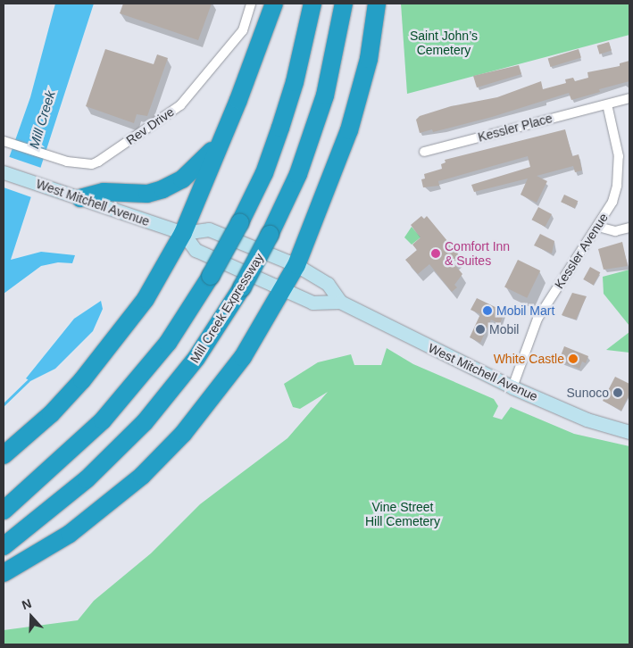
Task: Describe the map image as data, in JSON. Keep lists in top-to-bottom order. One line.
{"streets":{"highway":["Mill Creek Expressway"],"main road":["West Mitchell Avenue"],"street":["Rev Drive","Kessler Place","Kessler Avenue"]},"crossings":[["Kessler Place","Kessler Avenue"],["West Mitchell Avenue","Kessler Avenue"]],"water":["Mill Creek"],"parks":["Saint John’s Cemetery","Vine Street Hill Cemetery"],"places":["Comfort Inn & Suites","Mobil Mart","Mobil","White Castle","Sunoco"],"north":"top"}
